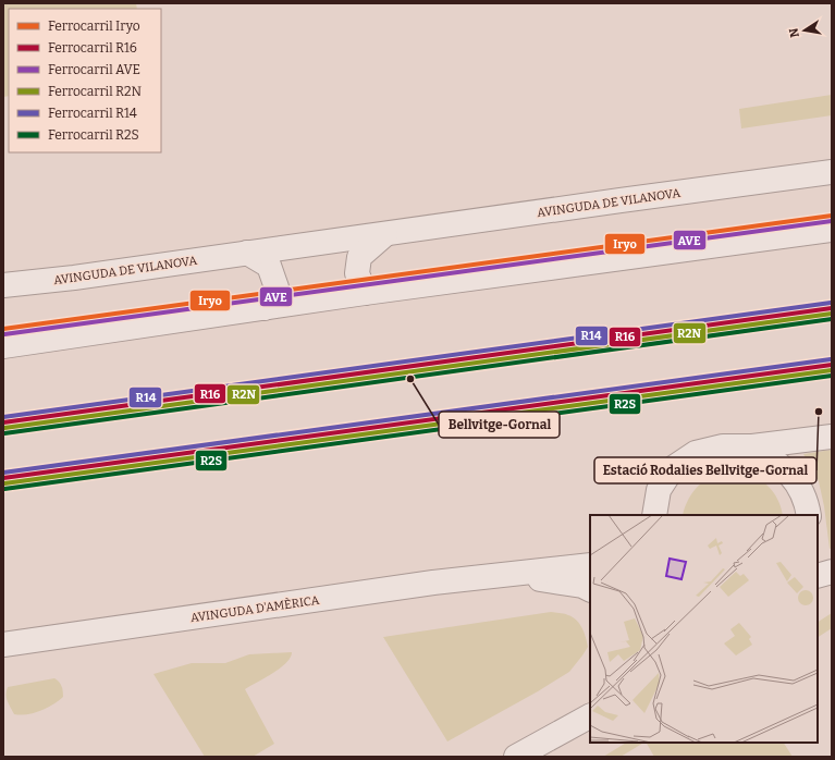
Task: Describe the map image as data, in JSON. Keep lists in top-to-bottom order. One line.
{"streets":{"street":["AVINGUDA DE VILANOVA","AVINGUDA D'AMÈRICA"]},"places":["Bellvitge-Gornal","Estació Rodalies Bellvitge-Gornal"],"lines":["rail line Iryo","rail line AVE","rail line R14","rail line R16","rail line R2N","rail line R2S"],"legend":["Ferrocarril Iryo","Ferrocarril R16","Ferrocarril AVE","Ferrocarril R2N","Ferrocarril R14","Ferrocarril R2S"],"north":"left"}
